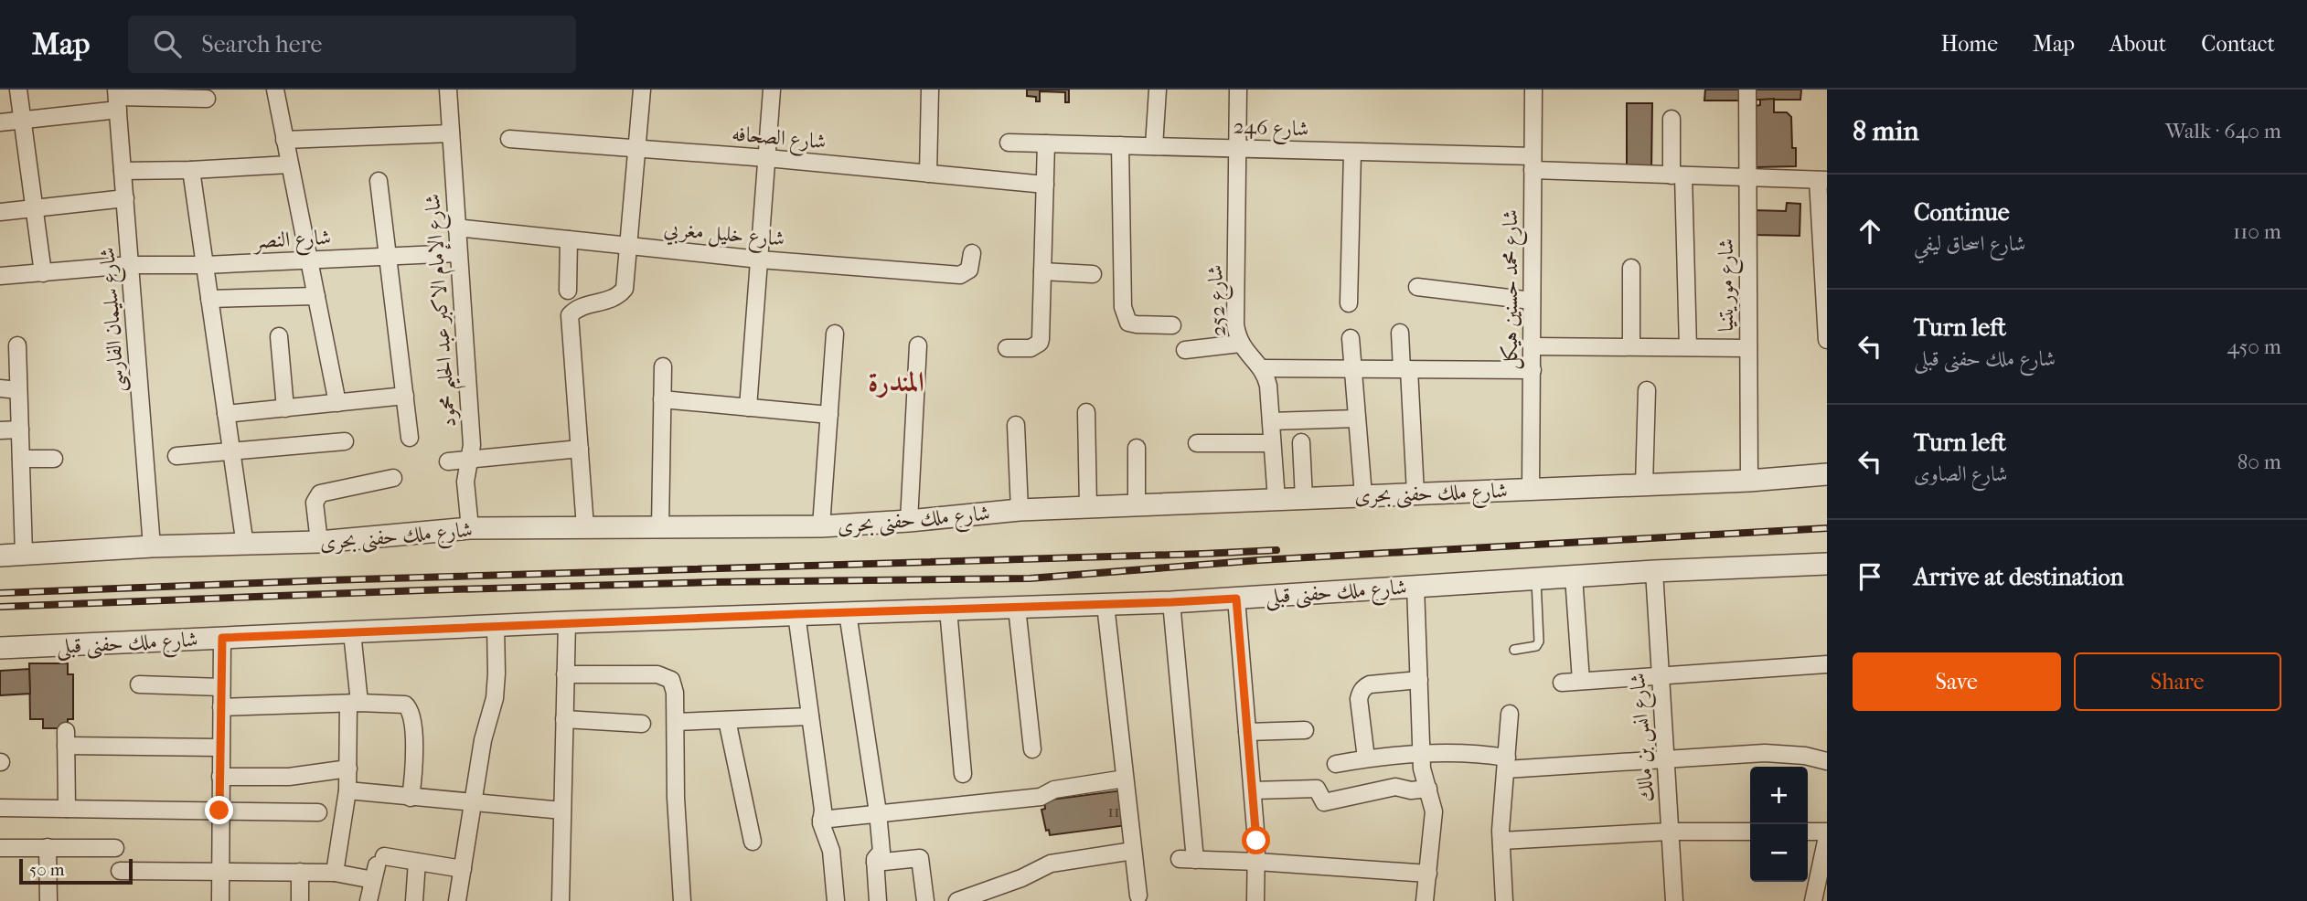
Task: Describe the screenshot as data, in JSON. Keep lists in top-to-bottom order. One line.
{"streets":{"street":["شارع 246","شارع الصحافه","شارع خليل مغربي","شارع النصر","شارع موريتنيا","شارع محمد حسنين هيكل","شارع 252","شارع الإمام الاكبر عبد الحليم محمود","شارع سليمان الفارسى","شارع ملك حفنى بحرى","شارع ملك حفنى قبلى","شارع انس بن مالك"]},"crossings":[["شارع 246","شارع موريتنيا"],["شارع 246","شارع محمد حسنين هيكل"],["شارع 246","شارع 252"],["شارع خليل مغربي","شارع الإمام الاكبر عبد الحليم محمود"],["شارع النصر","شارع الإمام الاكبر عبد الحليم محمود"],["شارع النصر","شارع سليمان الفارسى"],["شارع موريتنيا","شارع ملك حفنى بحرى"],["شارع محمد حسنين هيكل","شارع ملك حفنى بحرى"],["شارع 252","شارع ملك حفنى بحرى"],["شارع الإمام الاكبر عبد الحليم محمود","شارع ملك حفنى بحرى"],["شارع سليمان الفارسى","شارع ملك حفنى بحرى"],["شارع ملك حفنى قبلى","شارع انس بن مالك"]],"districts":["المندرة"],"house_numbers":["11"],"scale_bar":"50 m","page":{"header":"Map","search":"Search here","nav":["Home","Map","About","Contact"],"heading":["8 min","Walk · 640 m"],"list":[["Continue","شارع اسحاق ليفي","110 m"],["Turn left","شارع ملك حفنى قبلى","450 m"],["Turn left","شارع الصاوى","80 m"],"Arrive at destination"],"buttons":["Save","Share"],"map_buttons":["+","−"],"scale":"50 m"}}
